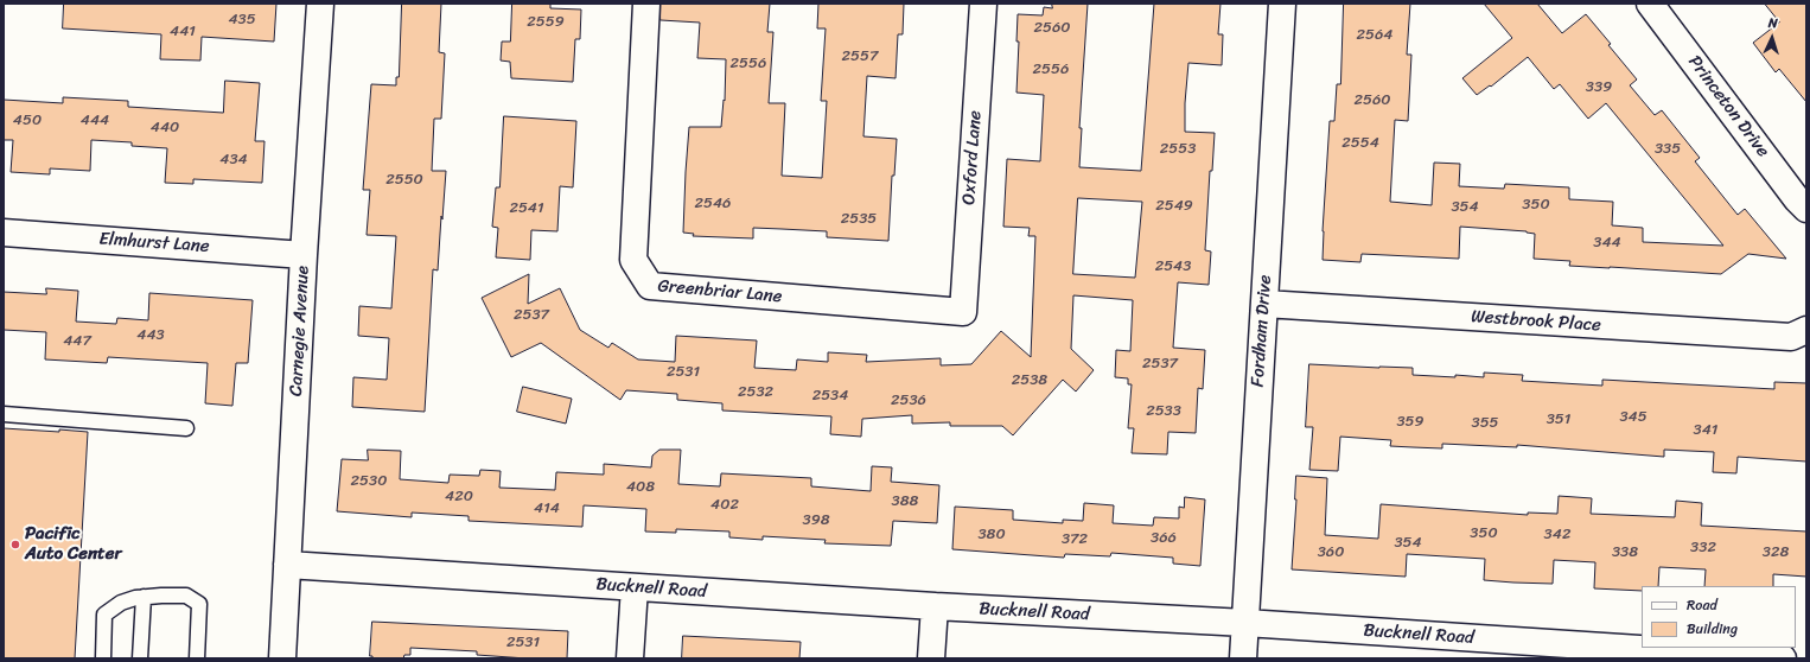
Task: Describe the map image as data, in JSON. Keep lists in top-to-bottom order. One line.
{"streets":{"street":["Princeton Drive","Oxford Lane","Elmhurst Lane","Greenbriar Lane","Westbrook Place","Carnegie Avenue","Fordham Drive","Bucknell Road"]},"crossings":[["Oxford Lane","Greenbriar Lane"],["Elmhurst Lane","Carnegie Avenue"],["Westbrook Place","Fordham Drive"],["Carnegie Avenue","Bucknell Road"],["Fordham Drive","Bucknell Road"]],"places":["Pacific Auto Center"],"house_numbers":["435","2559","2560","441","2564","2557","2556","2556","339","2560","450","444","440","2554","2553","335","434","2550","2546","350","2549","354","2541","2535","344","2543","2537","443","447","2537","2531","2538","2532","2534","2536","2533","345","351","359","355","341","2530","408","420","388","402","414","398","350","380","342","366","372","354","332","360","338","328","2531"],"legend":["Road","Building"],"north":"top"}
